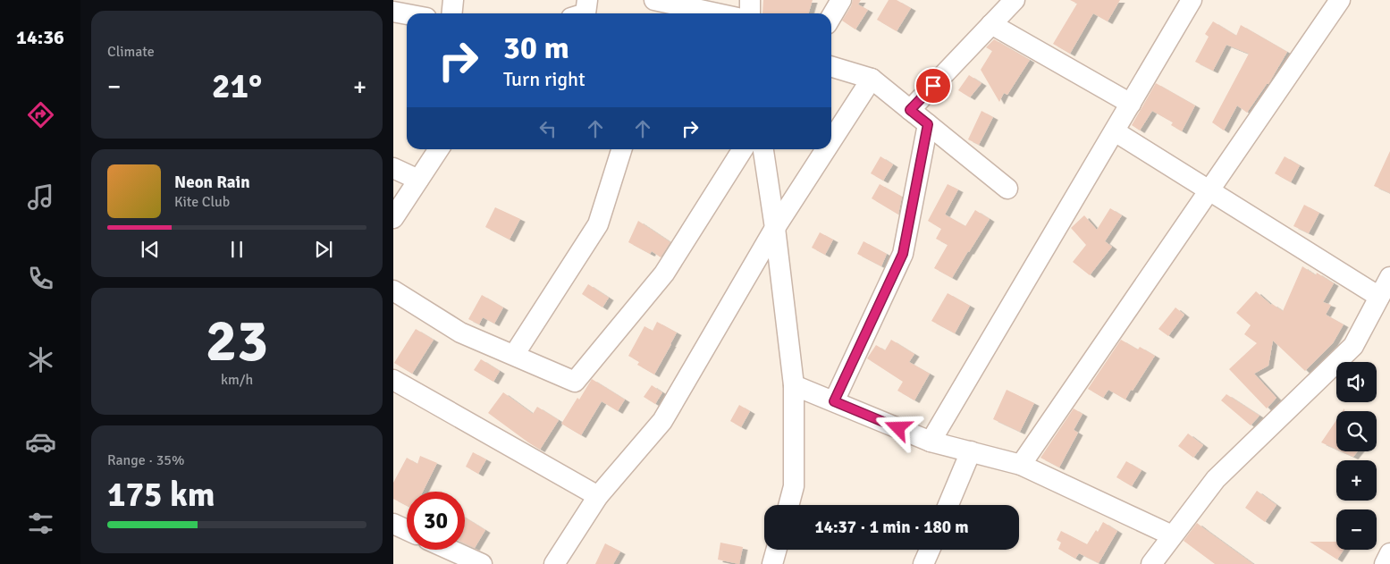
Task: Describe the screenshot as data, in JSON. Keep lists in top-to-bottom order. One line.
{"page":{"tabs":"14:36","tile":["Climate",["23","km/h"],["Range · 35%","175 km"]],"turn":["30 m","Turn right"],"heat":["−","21°","+"],"song":["Neon Rain","Kite Club"],"map_buttons":["+","−"],"limit":"30","trip":"14:37 · 1 min · 180 m"}}
